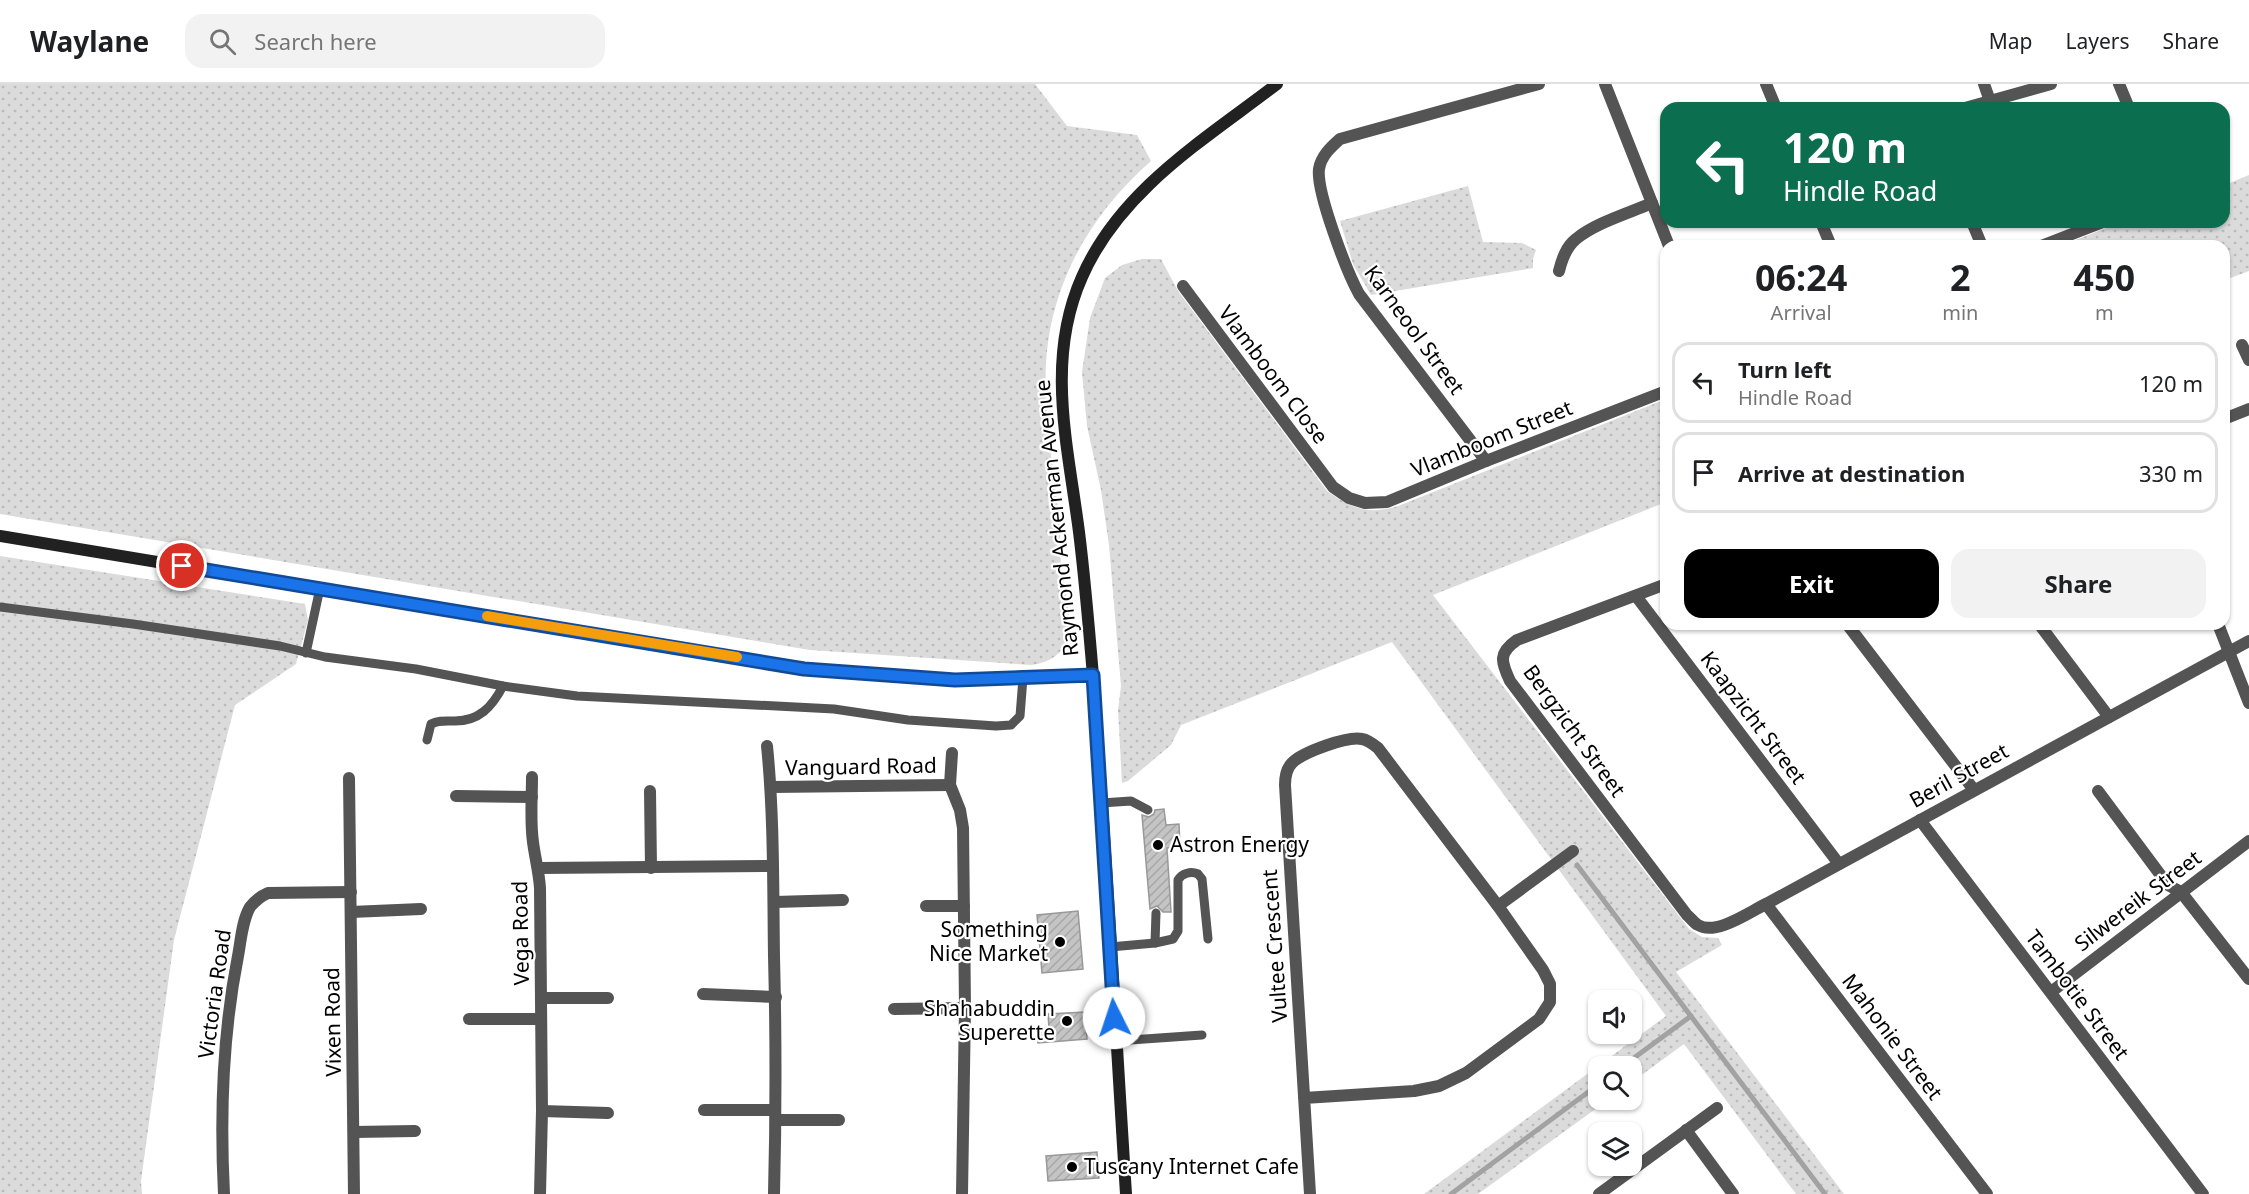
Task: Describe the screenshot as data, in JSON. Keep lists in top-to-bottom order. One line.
{"streets":{"street":["Karneool Street","Vlamboom Close","Vlamboom Street","Raymond Ackerman Avenue","Kaapzicht Street","Bergzicht Street","Vanguard Road","Beril Street","Silwereik Street","Vega Road","Vultee Crescent","Victoria Road","Tambotie Street","Vixen Road","Mahonie Street"]},"crossings":[["Karneool Street","Vlamboom Street"],["Vlamboom Close","Vlamboom Street"],["Kaapzicht Street","Bergzicht Street"],["Kaapzicht Street","Beril Street"],["Bergzicht Street","Beril Street"],["Beril Street","Tambotie Street"],["Beril Street","Mahonie Street"],["Silwereik Street","Tambotie Street"],["Victoria Road","Vixen Road"]],"places":["Astron Energy","Something Nice Market","Shahabuddin Superette","Tuscany Internet Cafe"],"page":{"header":"Waylane","search":"Search here","nav":["Map","Layers","Share"],"turn":["120 m","Hindle Road"],"eta":["06:24","Arrival","2","min","450","m"],"list":[{"name":"Turn left","note":"Hindle Road","value":"120 m"},{"name":"Arrive at destination","value":"330 m"}],"buttons":["Exit","Share"]}}
